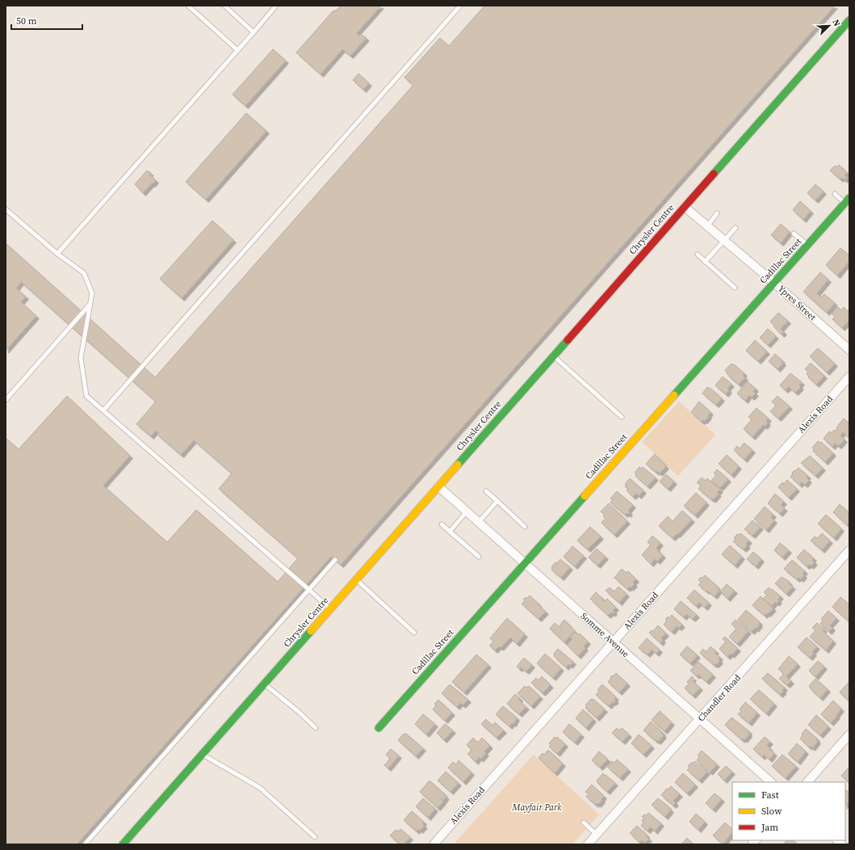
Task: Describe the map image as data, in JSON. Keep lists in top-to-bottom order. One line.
{"streets":{"street":["Chrysler Centre","Cadillac Street","Ypres Street","Alexis Road","Somme Avenue","Chandler Road"]},"crossings":[["Chrysler Centre","Ypres Street"],["Chrysler Centre","Somme Avenue"],["Cadillac Street","Ypres Street"],["Cadillac Street","Somme Avenue"],["Alexis Road","Somme Avenue"],["Somme Avenue","Chandler Road"]],"parks":["Mayfair Park"],"legend":["Fast","Slow","Jam"],"scale_bar":"50 m","north":"top right"}
